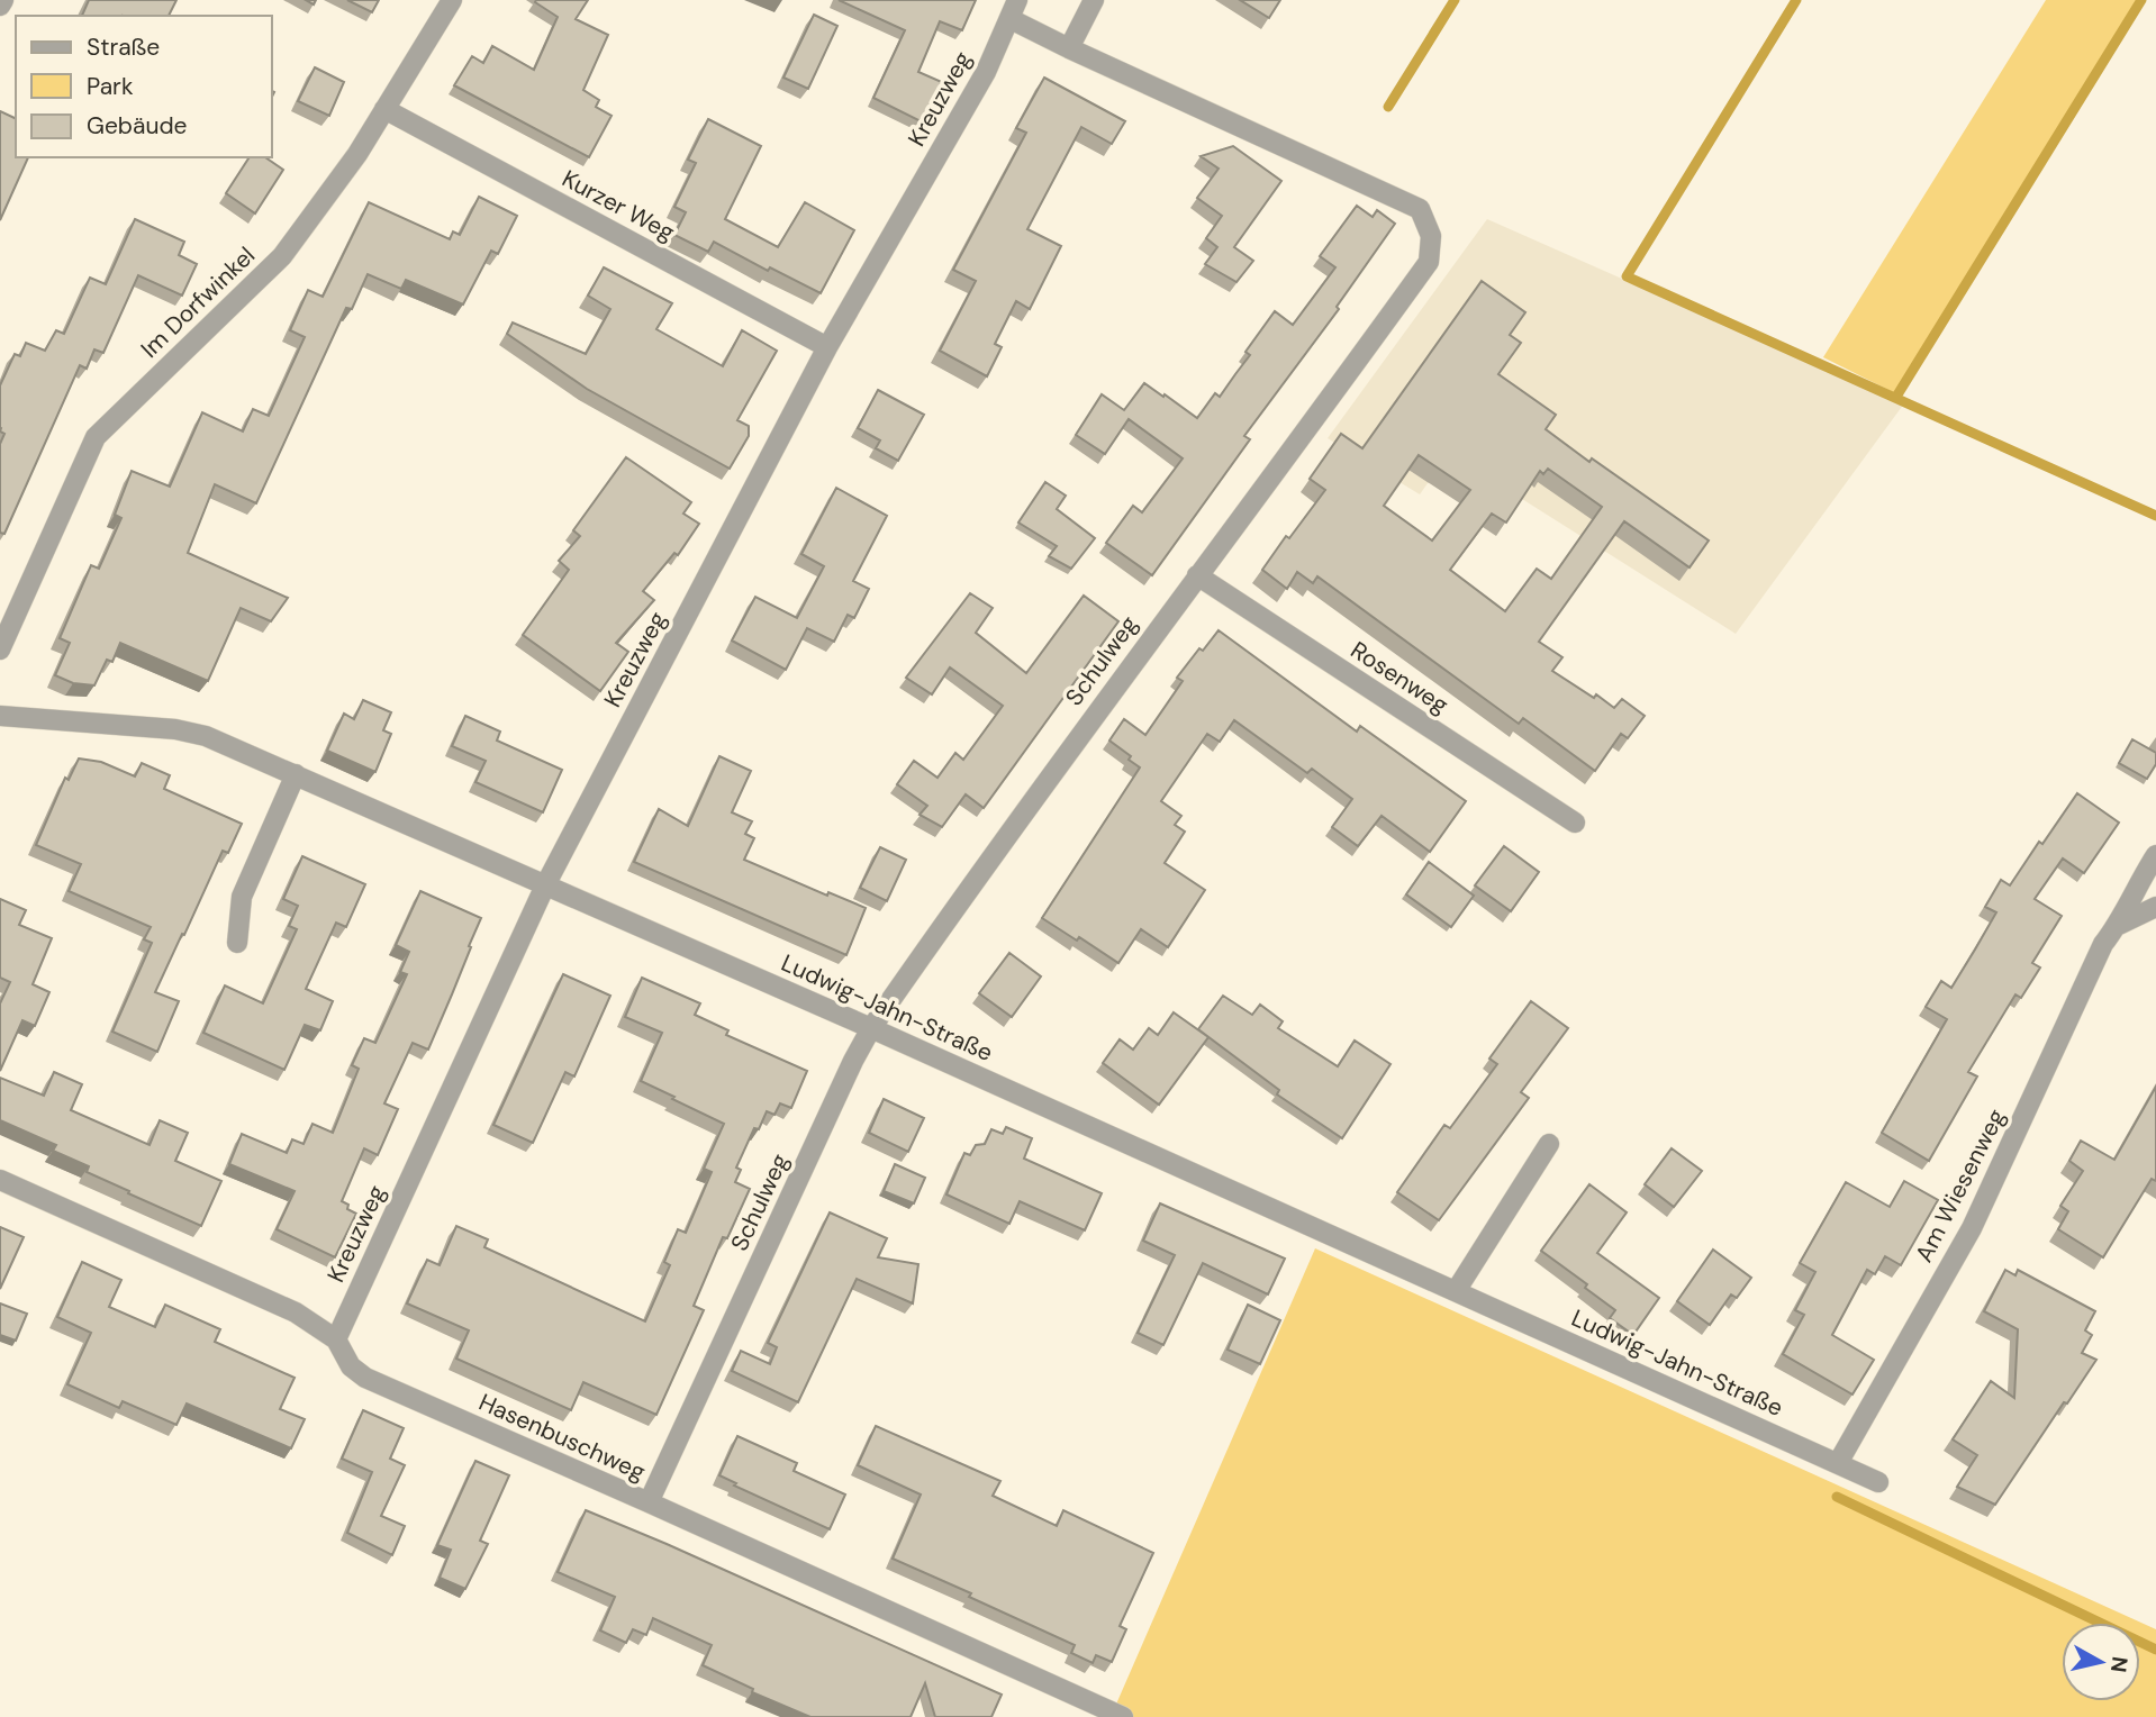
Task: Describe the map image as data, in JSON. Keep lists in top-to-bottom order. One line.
{"streets":{"street":["Kreuzweg","Kurzer Weg","Im Dorfwinkel","Schulweg","Rosenweg","Ludwig-Jahn-Straße","Am Wiesenweg","Hasenbuschweg"]},"crossings":[["Kreuzweg","Kurzer Weg"],["Kreuzweg","Schulweg"],["Kreuzweg","Ludwig-Jahn-Straße"],["Kreuzweg","Hasenbuschweg"],["Kurzer Weg","Im Dorfwinkel"],["Schulweg","Rosenweg"],["Schulweg","Ludwig-Jahn-Straße"],["Schulweg","Hasenbuschweg"],["Ludwig-Jahn-Straße","Am Wiesenweg"]],"legend":["Straße","Park","Gebäude"],"north":"right"}
